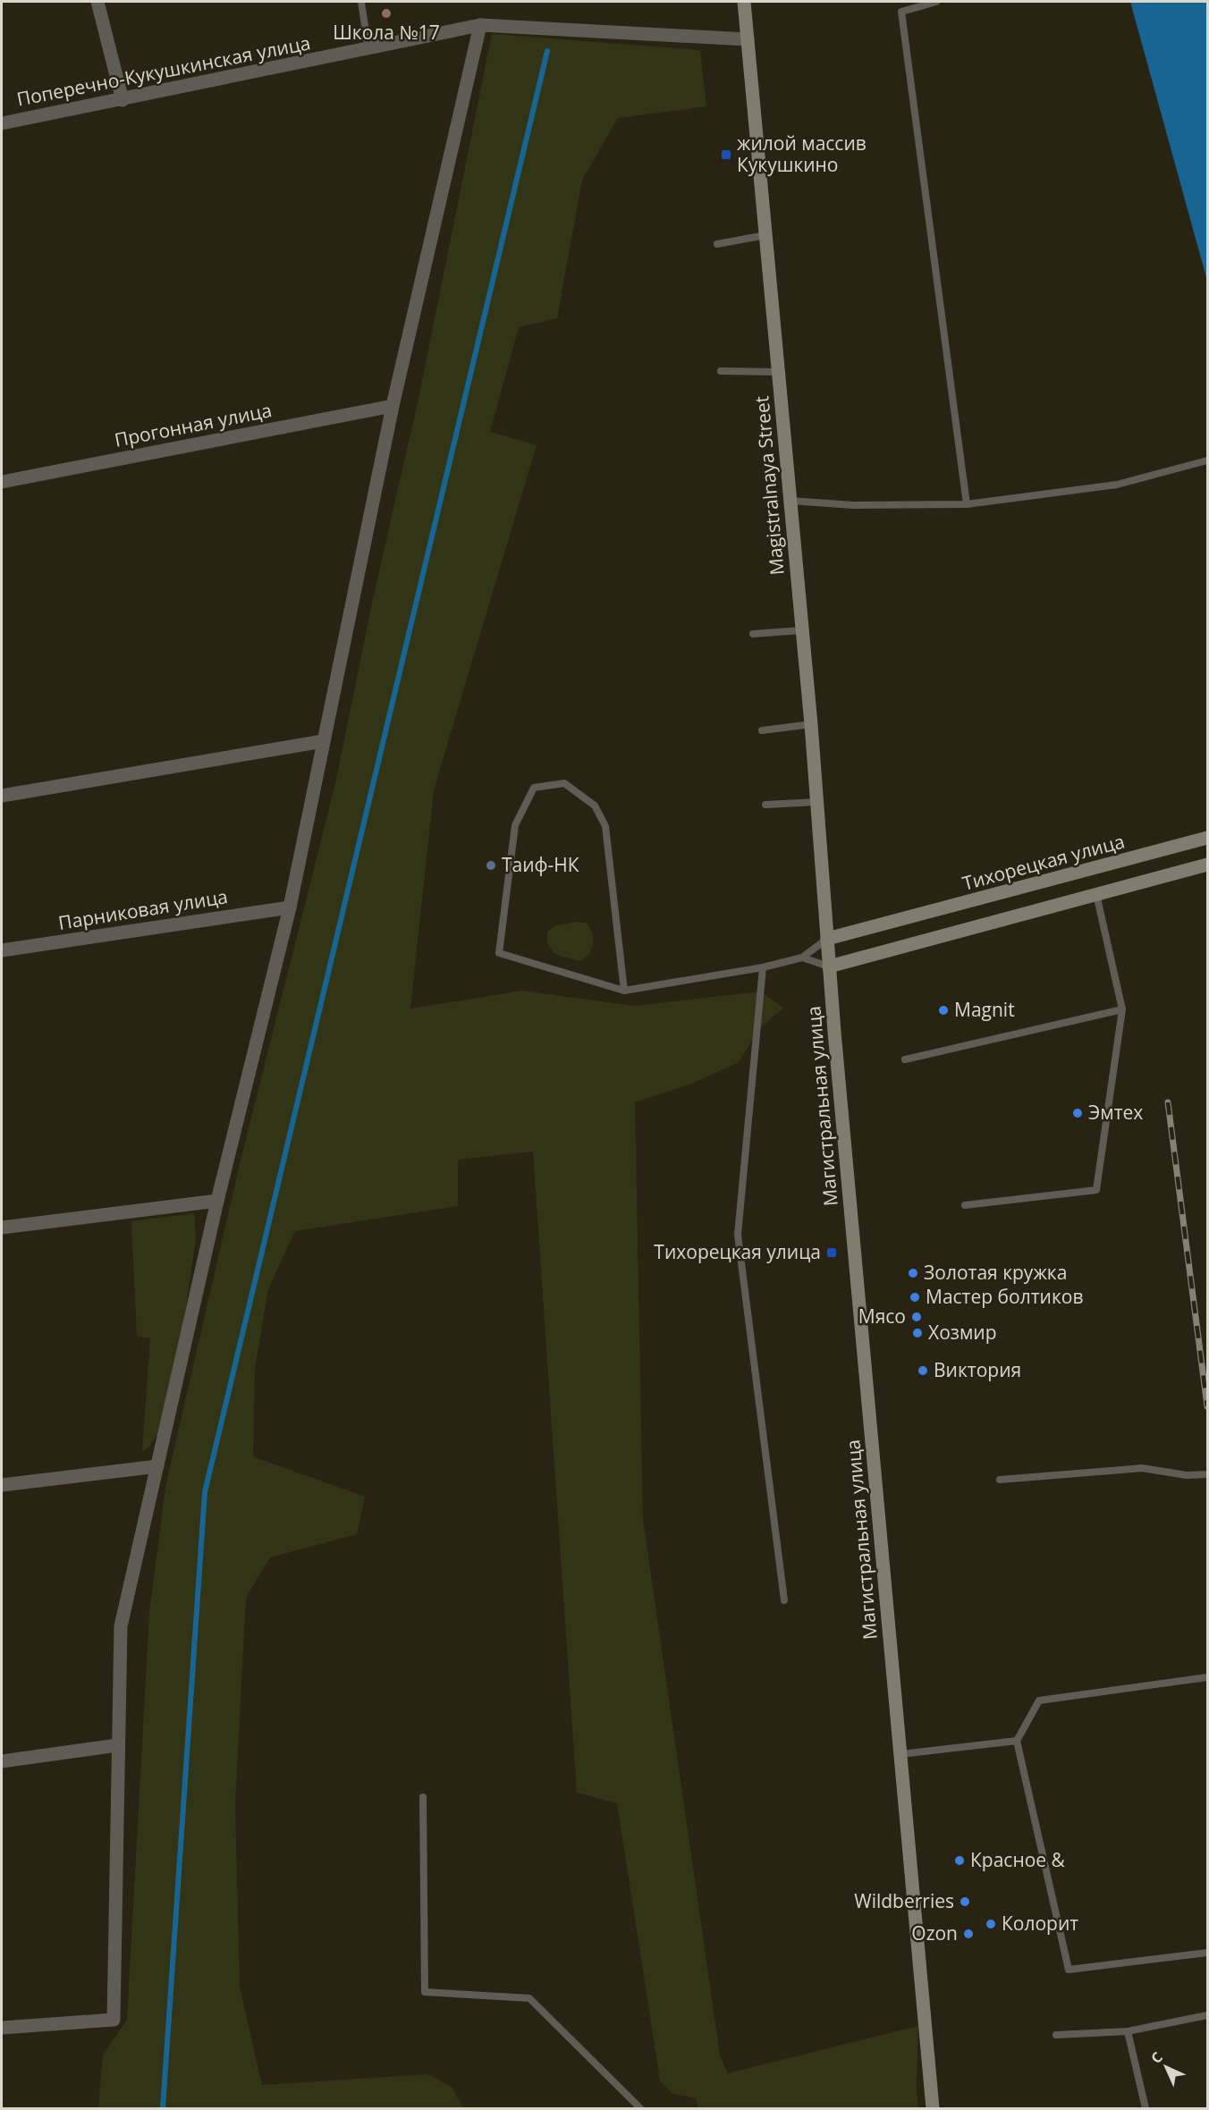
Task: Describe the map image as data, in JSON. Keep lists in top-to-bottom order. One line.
{"streets":{"main road":["Magistralnaya Street","Тихорецкая улица","Магистральная улица"],"street":["Поперечно-Кукушкинская улица","Прогонная улица","Парниковая улица"]},"crossings":[["Поперечно-Кукушкинская улица","Magistralnaya Street"],["Magistralnaya Street","Тихорецкая улица"],["Magistralnaya Street","Магистральная улица"]],"places":{"other":["Школа №17","Таиф-НК","Magnit","Эмтех","Золотая кружка","Мастер болтиков","Мясо","Хозмир","Виктория","Красное &","Wildberries","Колорит","Ozon"],"transit":["жилой массив Кукушкино","Тихорецкая улица"]},"north":"top left"}
